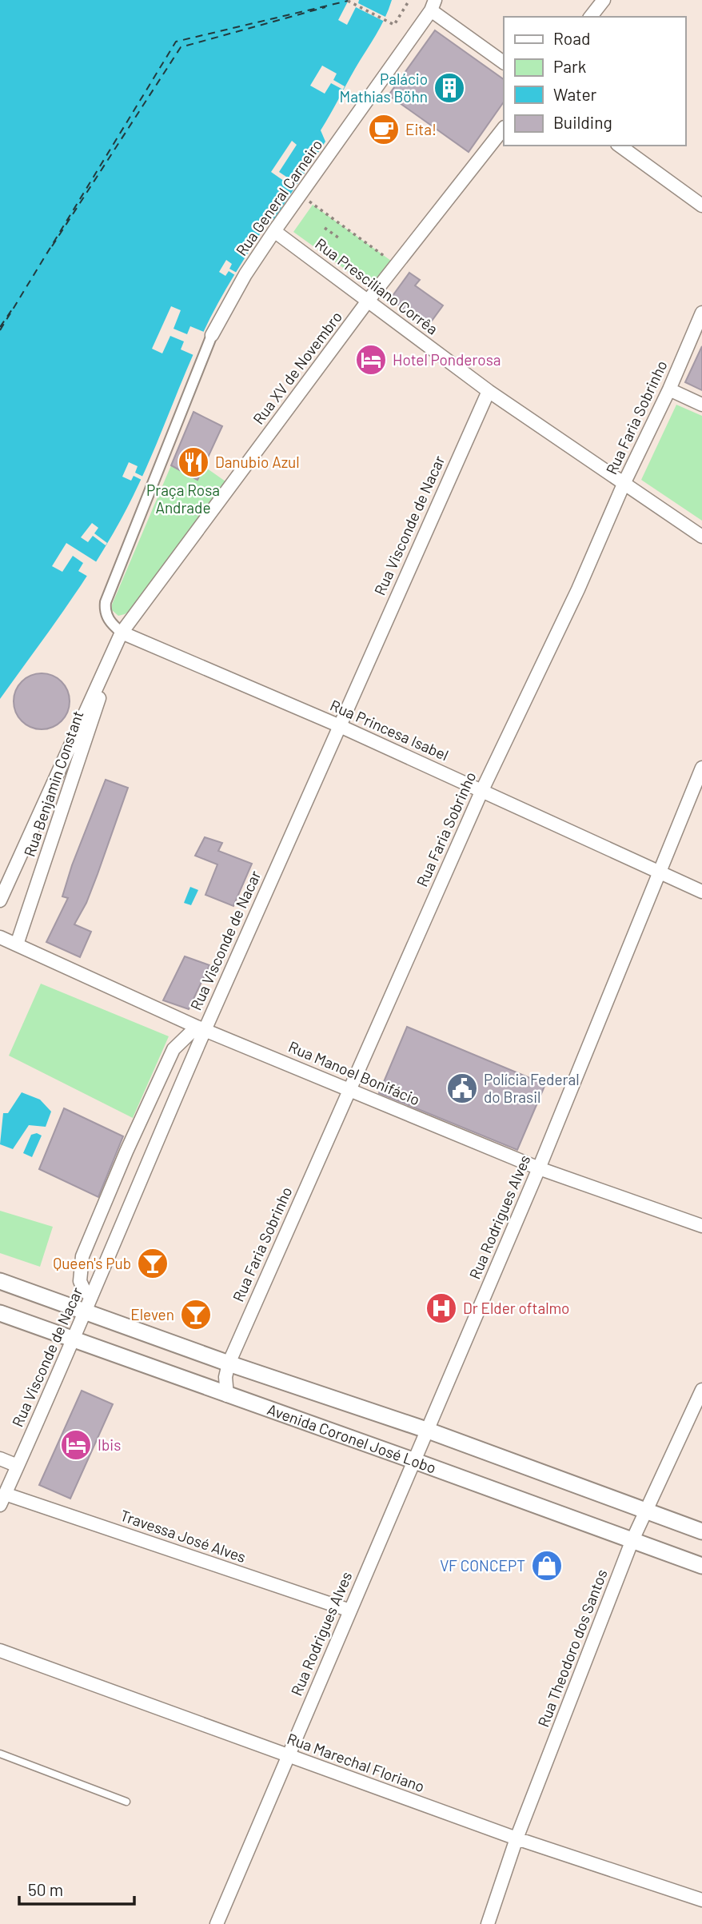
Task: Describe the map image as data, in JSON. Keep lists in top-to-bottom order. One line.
{"streets":{"street":["Rua General Carneiro","Rua Presciliano Corrêa","Rua XV de Novembro","Rua Faria Sobrinho","Rua Visconde de Nacar","Rua Princesa Isabel","Rua Benjamin Constant","Rua Manoel Bonifácio","Rua Rodrigues Alves","Avenida Coronel José Lobo","Travessa José Alves","Rua Theodoro dos Santos","Rua Marechal Floriano"]},"crossings":[["Rua General Carneiro","Rua Presciliano Corrêa"],["Rua Presciliano Corrêa","Rua XV de Novembro"],["Rua Presciliano Corrêa","Rua Faria Sobrinho"],["Rua Presciliano Corrêa","Rua Visconde de Nacar"],["Rua XV de Novembro","Rua Princesa Isabel"],["Rua XV de Novembro","Rua Benjamin Constant"],["Rua Faria Sobrinho","Rua Princesa Isabel"],["Rua Faria Sobrinho","Rua Manoel Bonifácio"],["Rua Faria Sobrinho","Avenida Coronel José Lobo"],["Rua Visconde de Nacar","Rua Princesa Isabel"],["Rua Visconde de Nacar","Rua Manoel Bonifácio"],["Rua Visconde de Nacar","Avenida Coronel José Lobo"],["Rua Visconde de Nacar","Travessa José Alves"],["Rua Princesa Isabel","Rua Benjamin Constant"],["Rua Princesa Isabel","Rua Rodrigues Alves"],["Rua Benjamin Constant","Rua Manoel Bonifácio"],["Rua Manoel Bonifácio","Rua Rodrigues Alves"],["Rua Rodrigues Alves","Avenida Coronel José Lobo"],["Rua Rodrigues Alves","Travessa José Alves"],["Rua Rodrigues Alves","Rua Marechal Floriano"],["Avenida Coronel José Lobo","Rua Theodoro dos Santos"],["Rua Theodoro dos Santos","Rua Marechal Floriano"]],"parks":["Praça Rosa Andrade"],"places":{"building":["Palácio Mathias Böhn"],"cafe":["Eita!"],"hotel":["Hotel Ponderosa","Ibis"],"restaurant":["Danubio Azul"],"public building":["Polícia Federal do Brasil"],"bar":["Queen's Pub","Eleven"],"hospital":["Dr Elder oftalmo"],"shop":["VF CONCEPT"]},"legend":["Road","Park","Water","Building"],"scale_bar":"50 m"}
